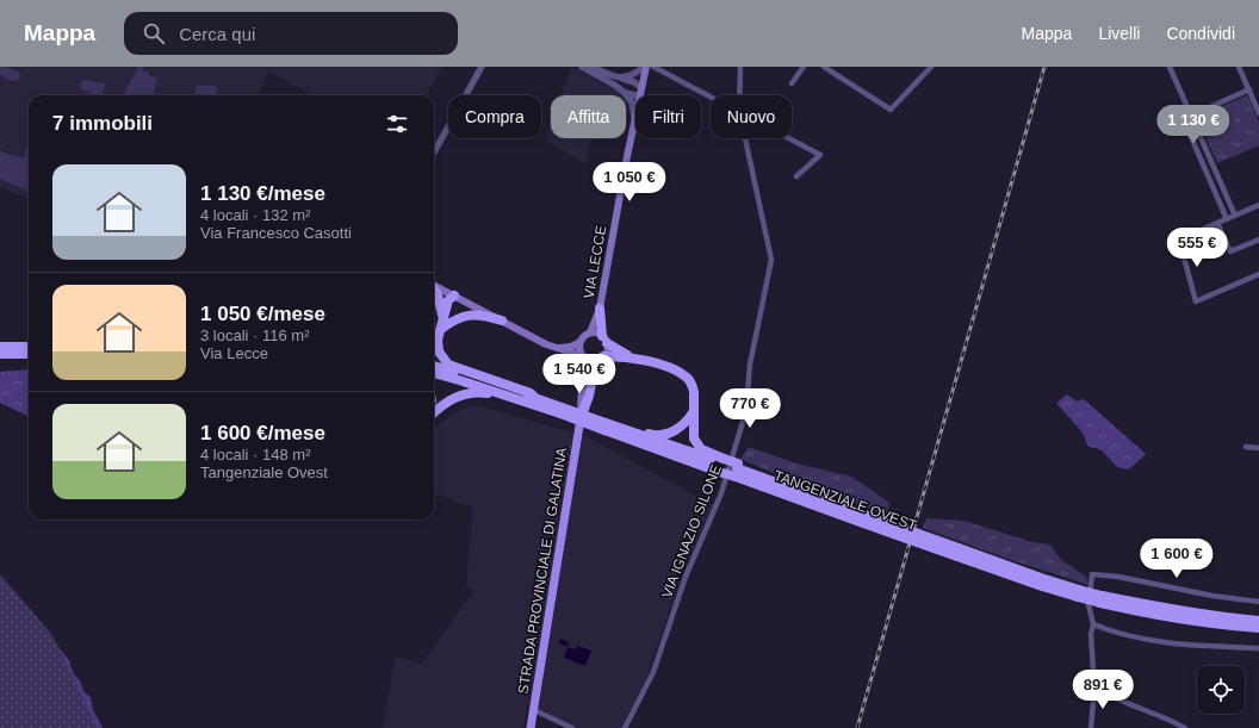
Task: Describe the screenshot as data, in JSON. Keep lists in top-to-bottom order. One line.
{"streets":{"highway":["TANGENZIALE OVEST"],"main road":["VIA LECCE","STRADA PROVINCIALE DI GALATINA"],"street":["VIA IGNAZIO SILONE"]},"page":{"header":"Mappa","search":"Cerca qui","nav":["Mappa","Livelli","Condividi"],"chip":["Compra","Affitta","Filtri","Nuovo"],"heading":"7 immobili","price":["1 130 €","1 050 €","555 €","1 540 €","770 €","1 600 €","891 €"],"list":[{"name":"1 130 €/mese","note":"4 locali · 132 m² · Via Francesco Casotti"},{"name":"1 050 €/mese","note":"3 locali · 116 m² · Via Lecce"},{"name":"1 600 €/mese","note":"4 locali · 148 m² · Tangenziale Ovest"}]}}
